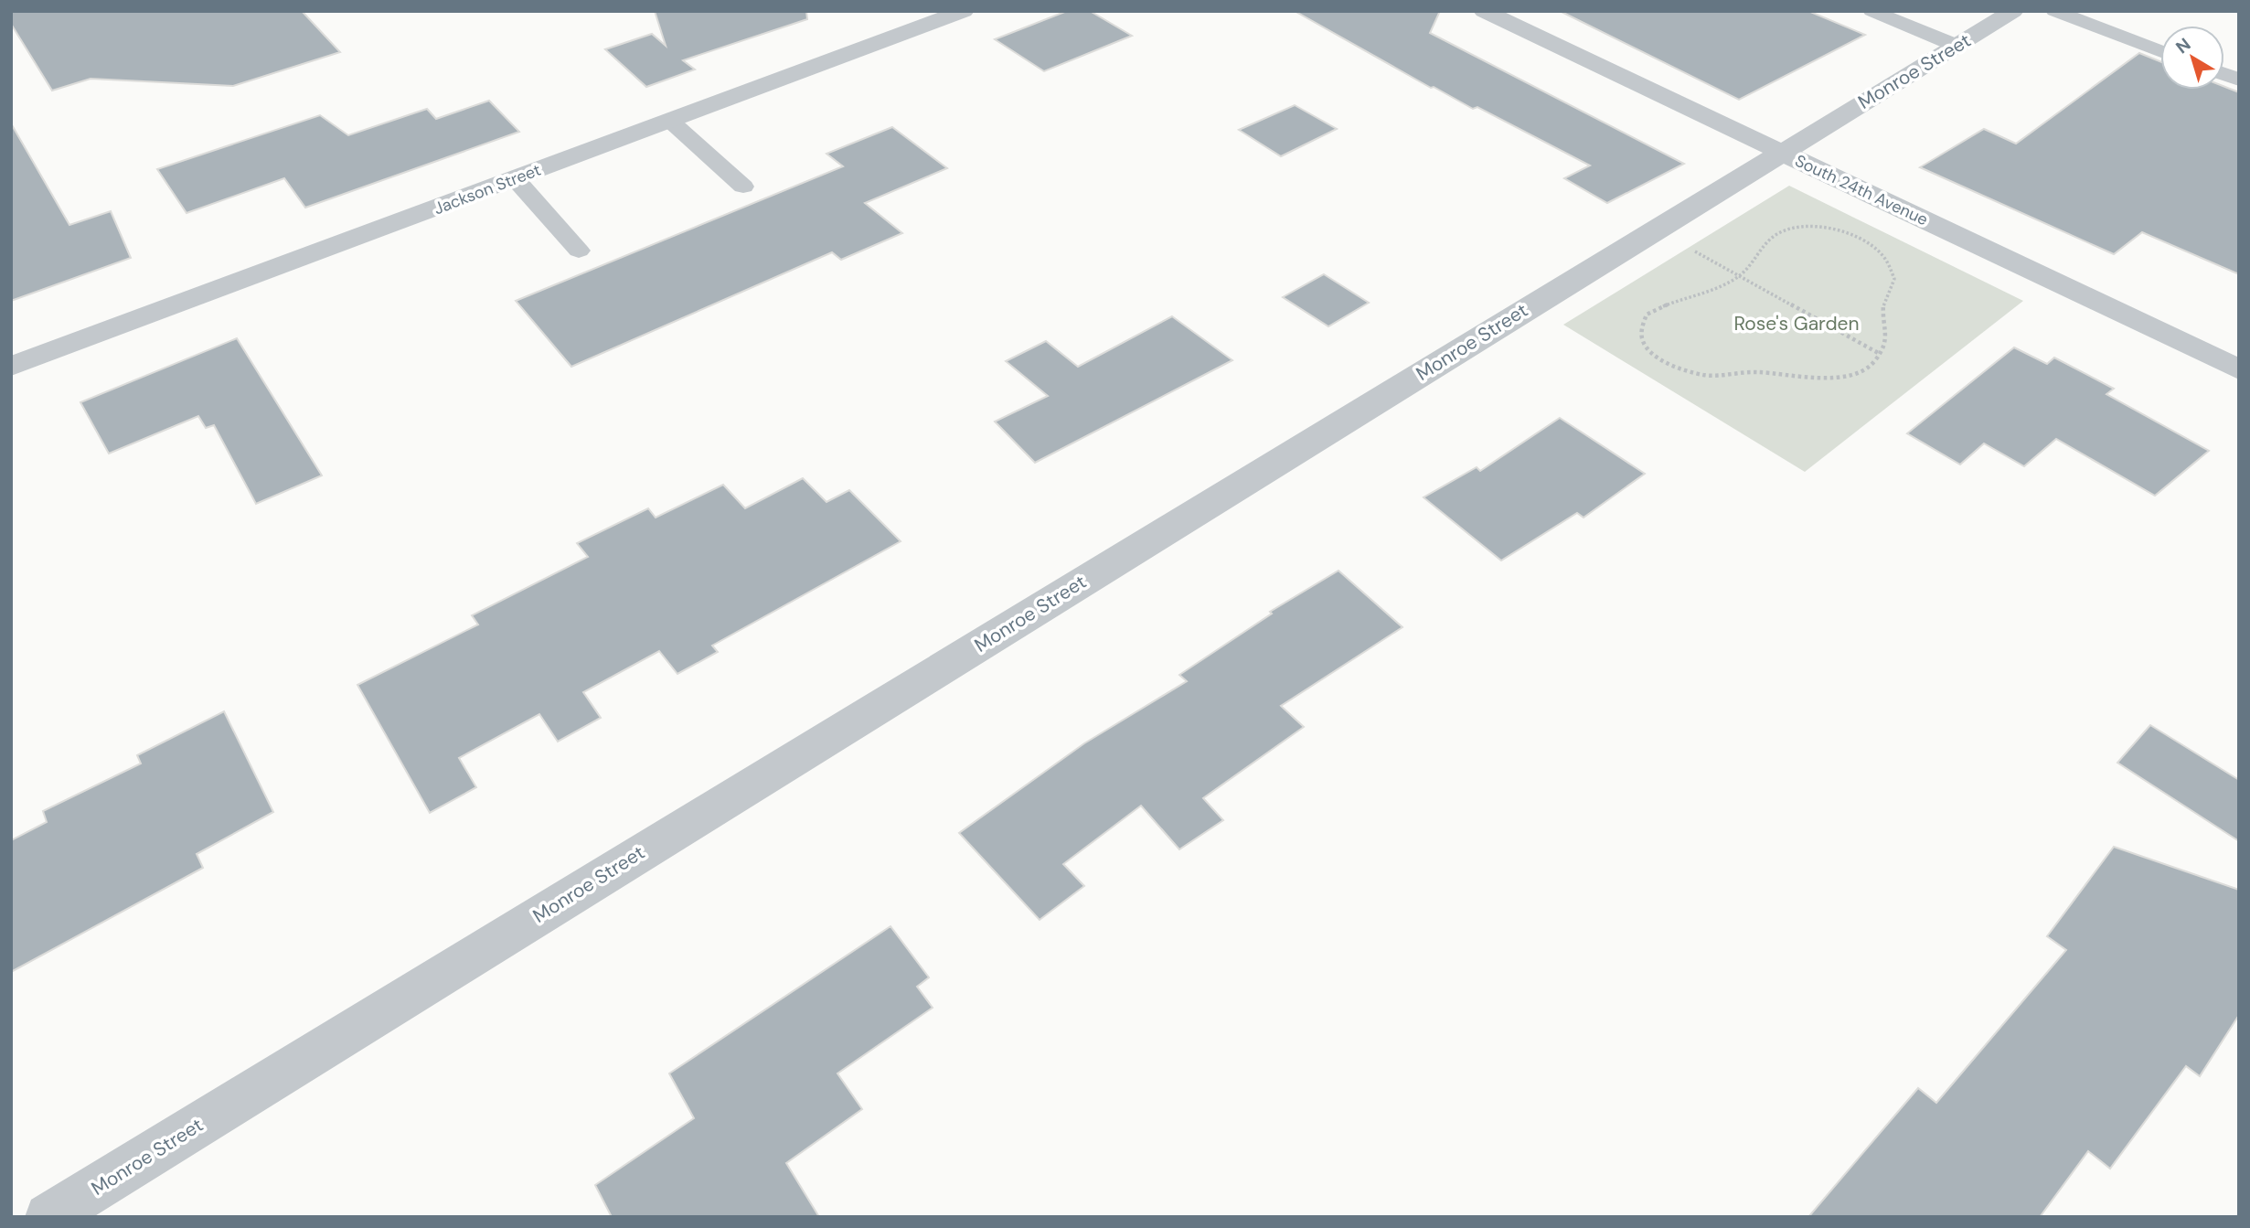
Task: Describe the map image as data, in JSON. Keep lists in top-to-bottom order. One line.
{"streets":{"street":["Monroe Street","Jackson Street","South 24th Avenue"]},"crossings":[["Monroe Street","South 24th Avenue"]],"parks":["Rose's Garden"],"north":"top left"}
